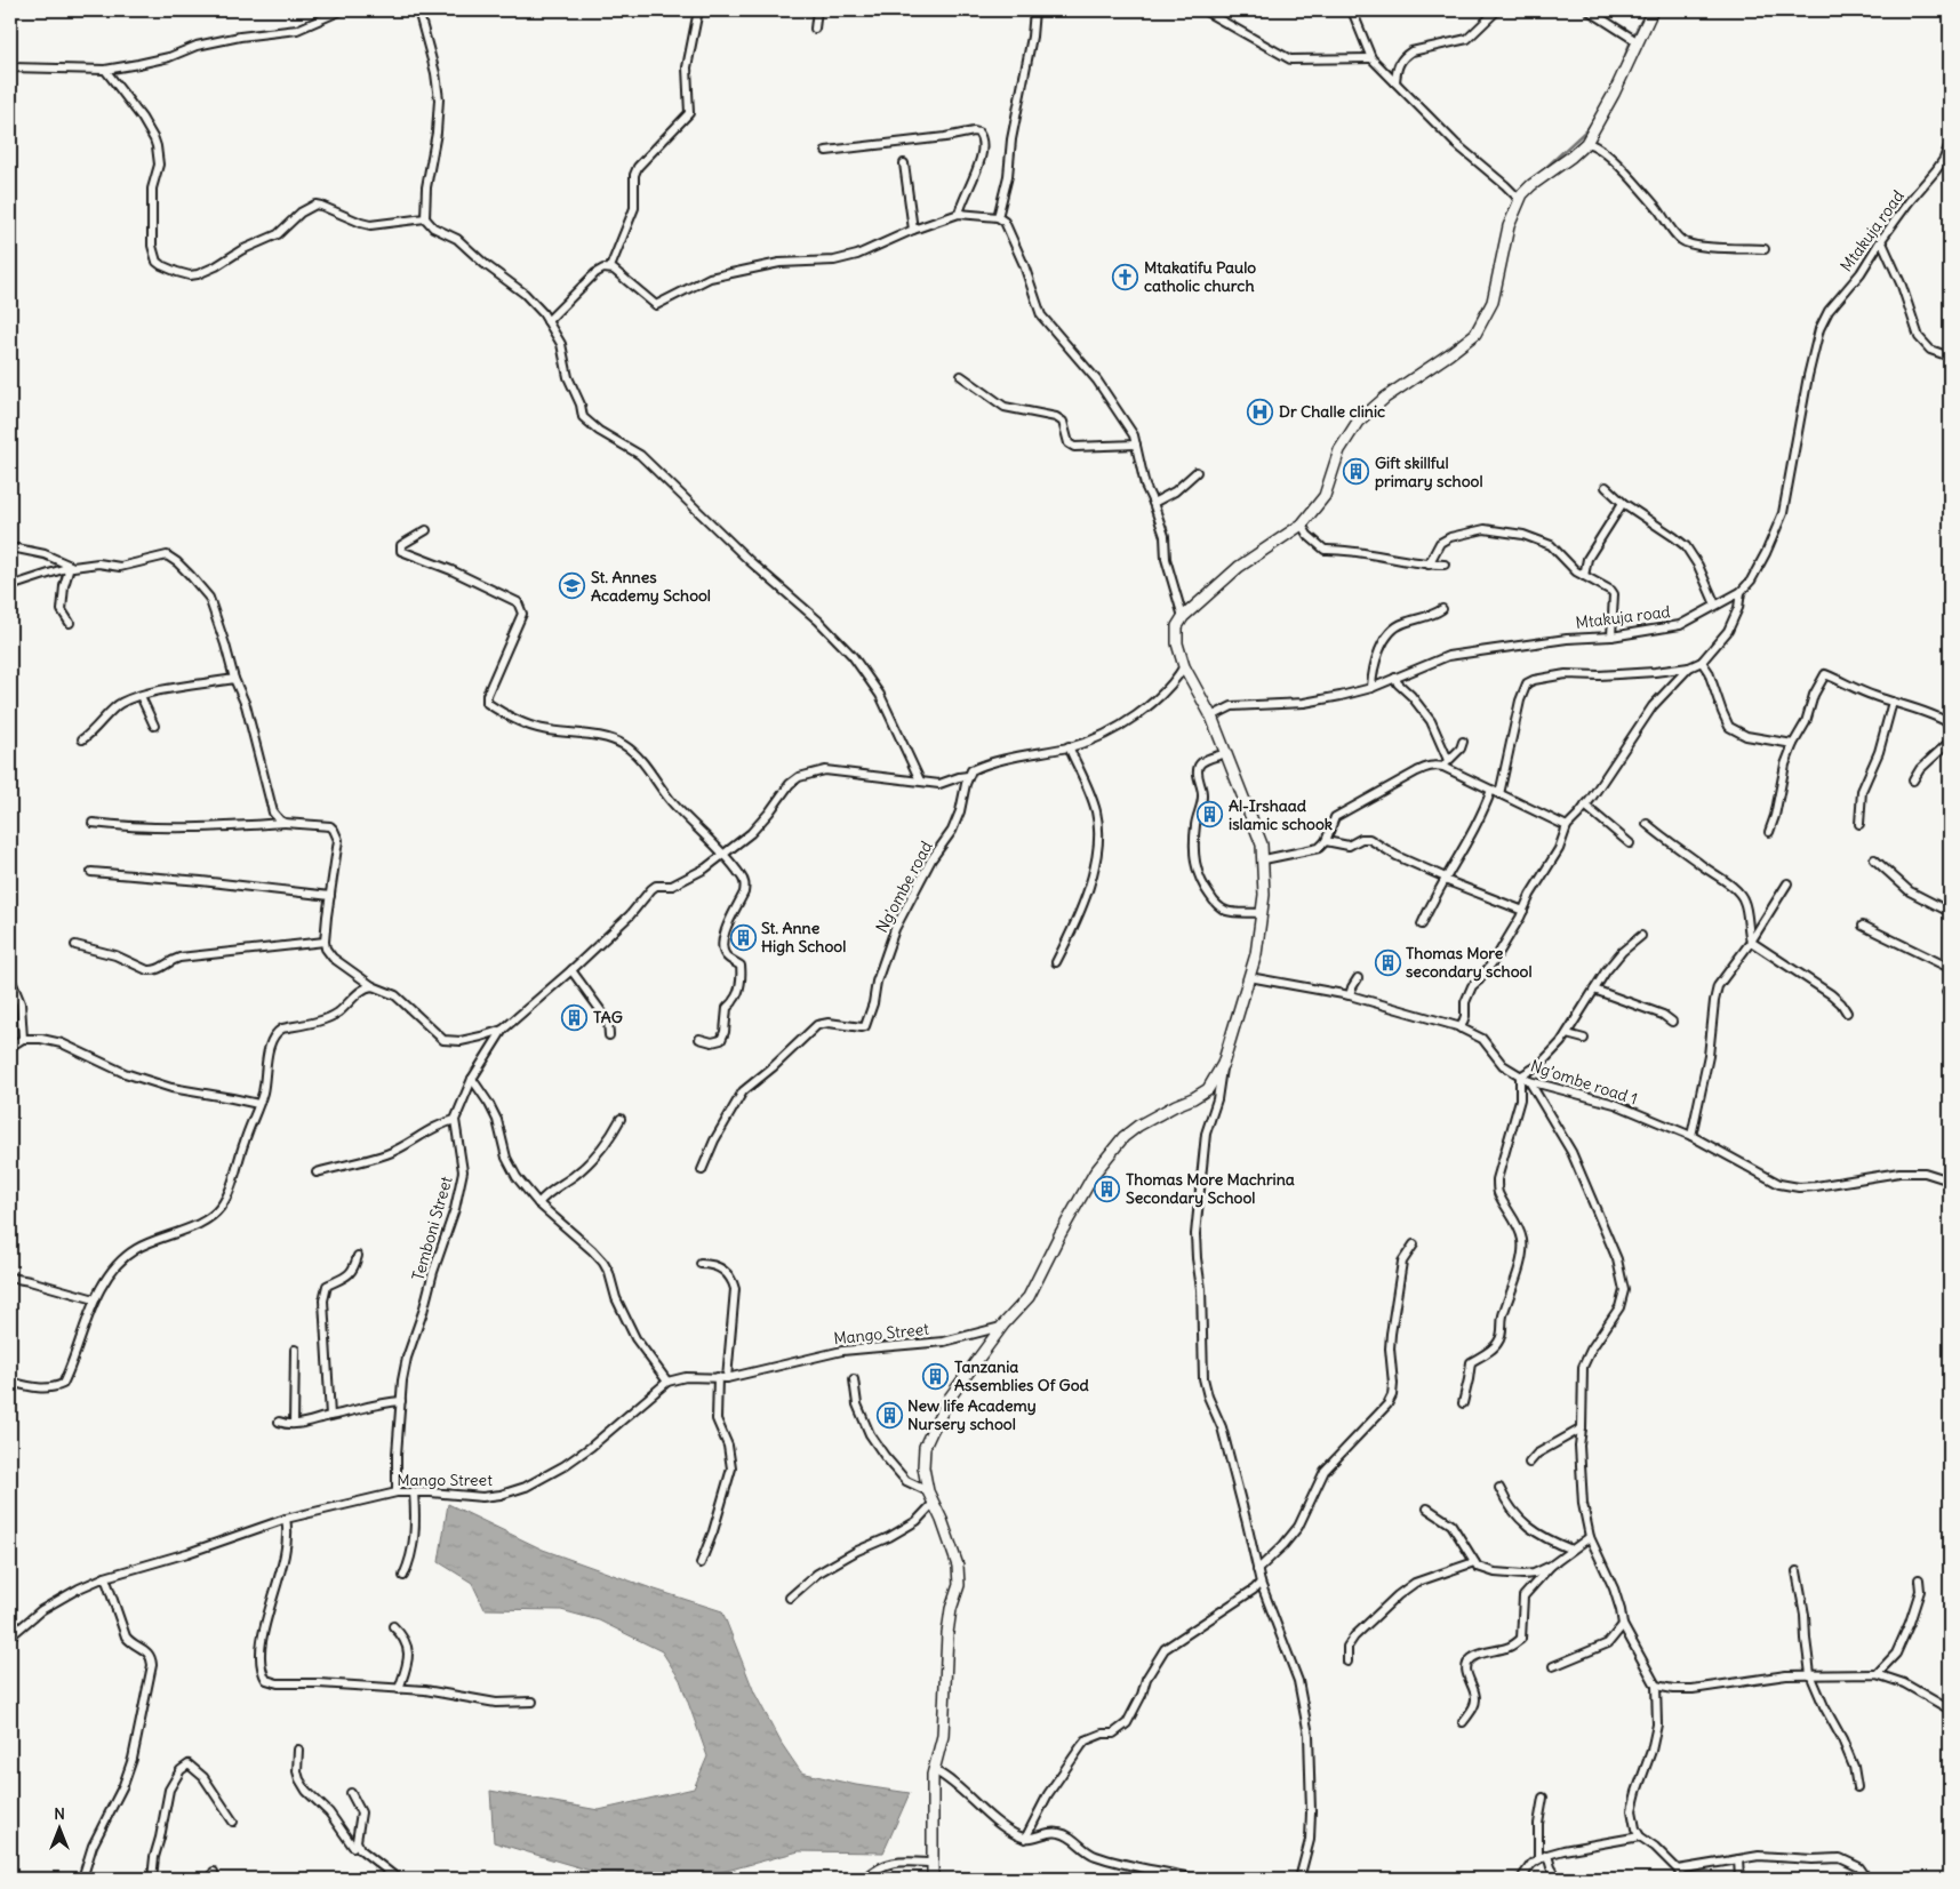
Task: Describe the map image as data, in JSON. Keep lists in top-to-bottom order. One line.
{"streets":{"street":["Mtakuja road","Ng'ombe road","Ng’ombe road 1","Temboni Street","Mango Street"]},"crossings":[["Temboni Street","Mango Street"]],"places":{"church":["Mtakatifu Paulo catholic church"],"hospital":["Dr Challe clinic"],"building":["Gift skillful primary school","Al-Irshaad islamic schook","St. Anne High School","Thomas More secondary school","TAG","Thomas More Machrina Secondary School","Tanzania Assemblies Of God","New life Academy Nursery school"],"school or university":["St. Annes Academy School"]},"north":"top"}
